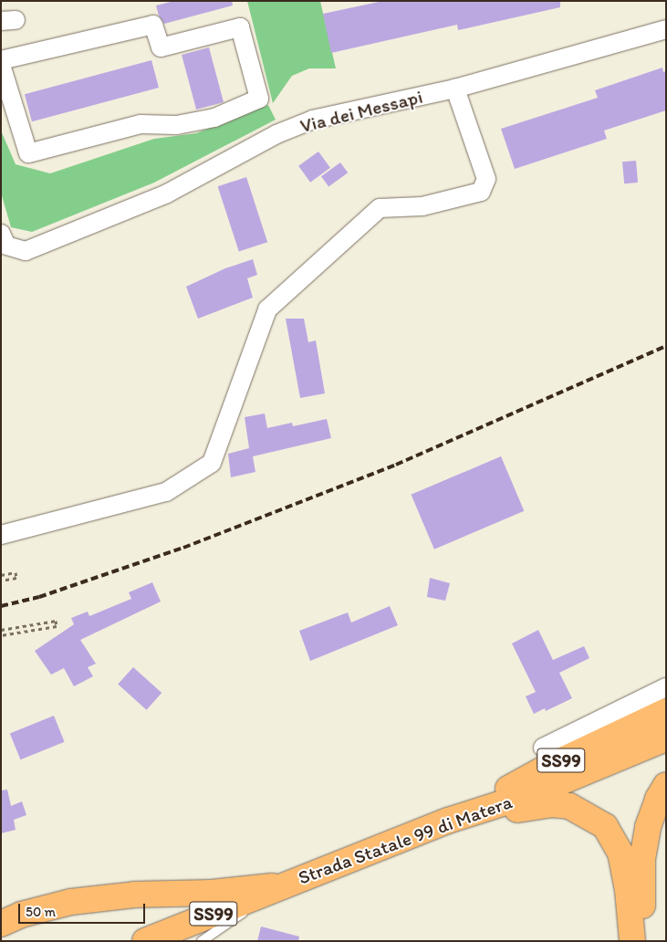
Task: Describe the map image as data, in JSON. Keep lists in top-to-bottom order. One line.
{"streets":{"main road":["SS99","Strada Statale 99 di Matera"],"street":["Via dei Messapi"]},"crossings":[["SS99","Strada Statale 99 di Matera"]],"scale_bar":"50 m"}
